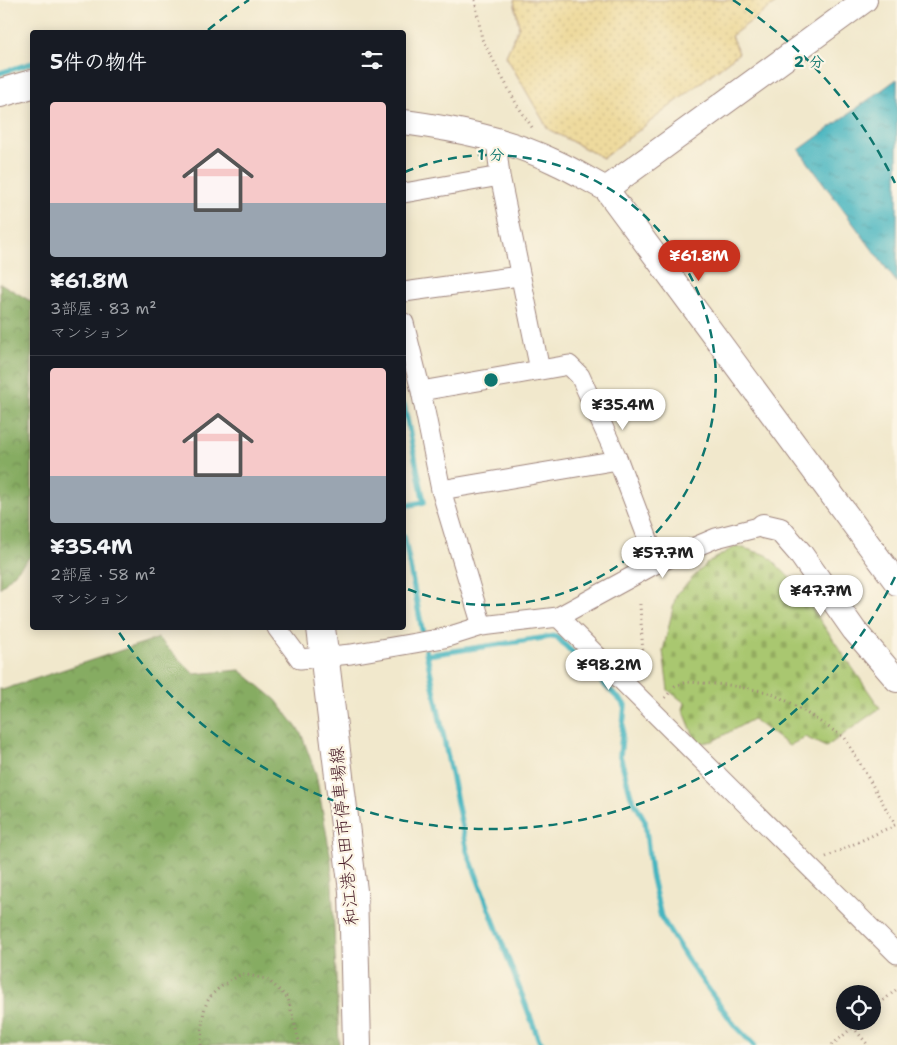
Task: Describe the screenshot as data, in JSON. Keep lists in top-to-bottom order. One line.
{"streets":{"main road":["和江港大田市停車場線"]},"page":{"heading":"5件の物件","list":[{"name":"¥61.8M","note":"3部屋 · 83 m² · マンション"},{"name":"¥35.4M","note":"2部屋 · 58 m² · マンション"}],"price":["¥61.8M","¥35.4M","¥57.7M","¥47.7M","¥98.2M"]},"rings":["2 分","1 分"]}
